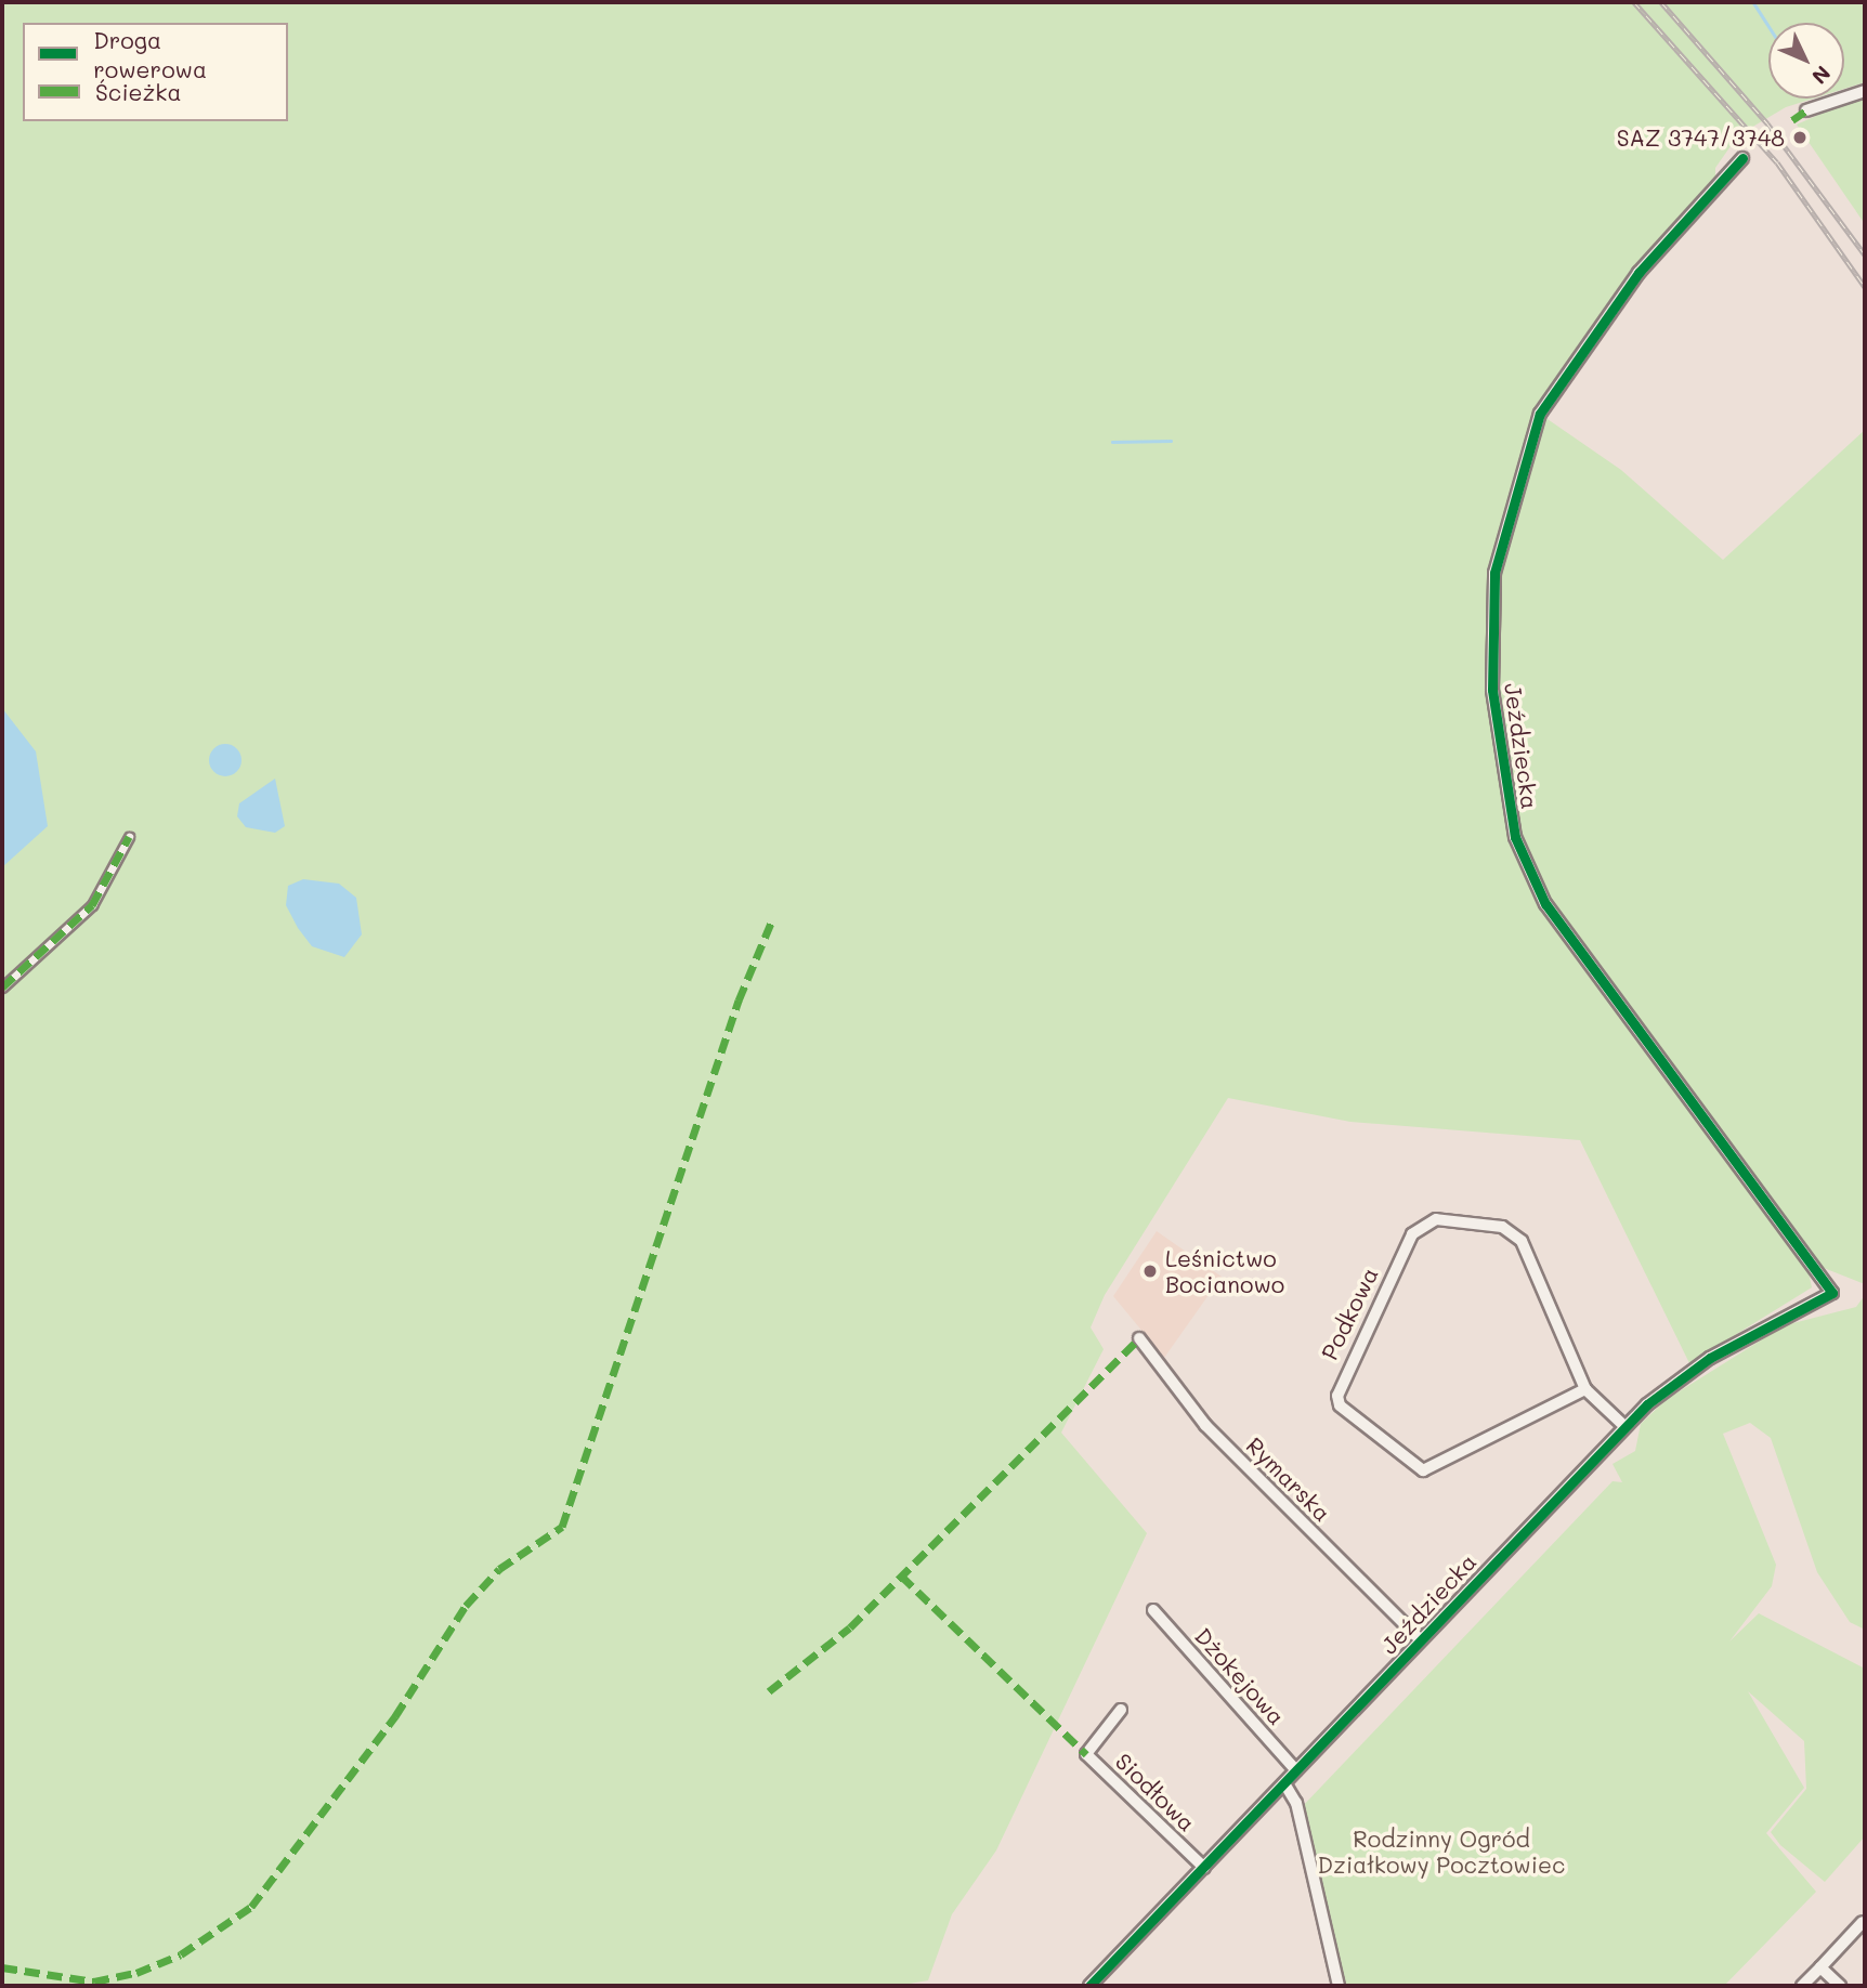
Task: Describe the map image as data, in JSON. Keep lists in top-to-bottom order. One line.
{"streets":{"street":["Jeździecka","Podkowa","Rymarska","Dżokejowa","Siodłowa"]},"crossings":[["Jeździecka","Podkowa"],["Jeździecka","Rymarska"],["Jeździecka","Dżokejowa"],["Jeździecka","Siodłowa"]],"parks":["Rodzinny Ogród Działkowy Pocztowiec"],"places":["SAZ 3747/3748","Leśnictwo Bocianowo"],"legend":["Droga rowerowa","Ścieżka"],"north":"bottom right"}
